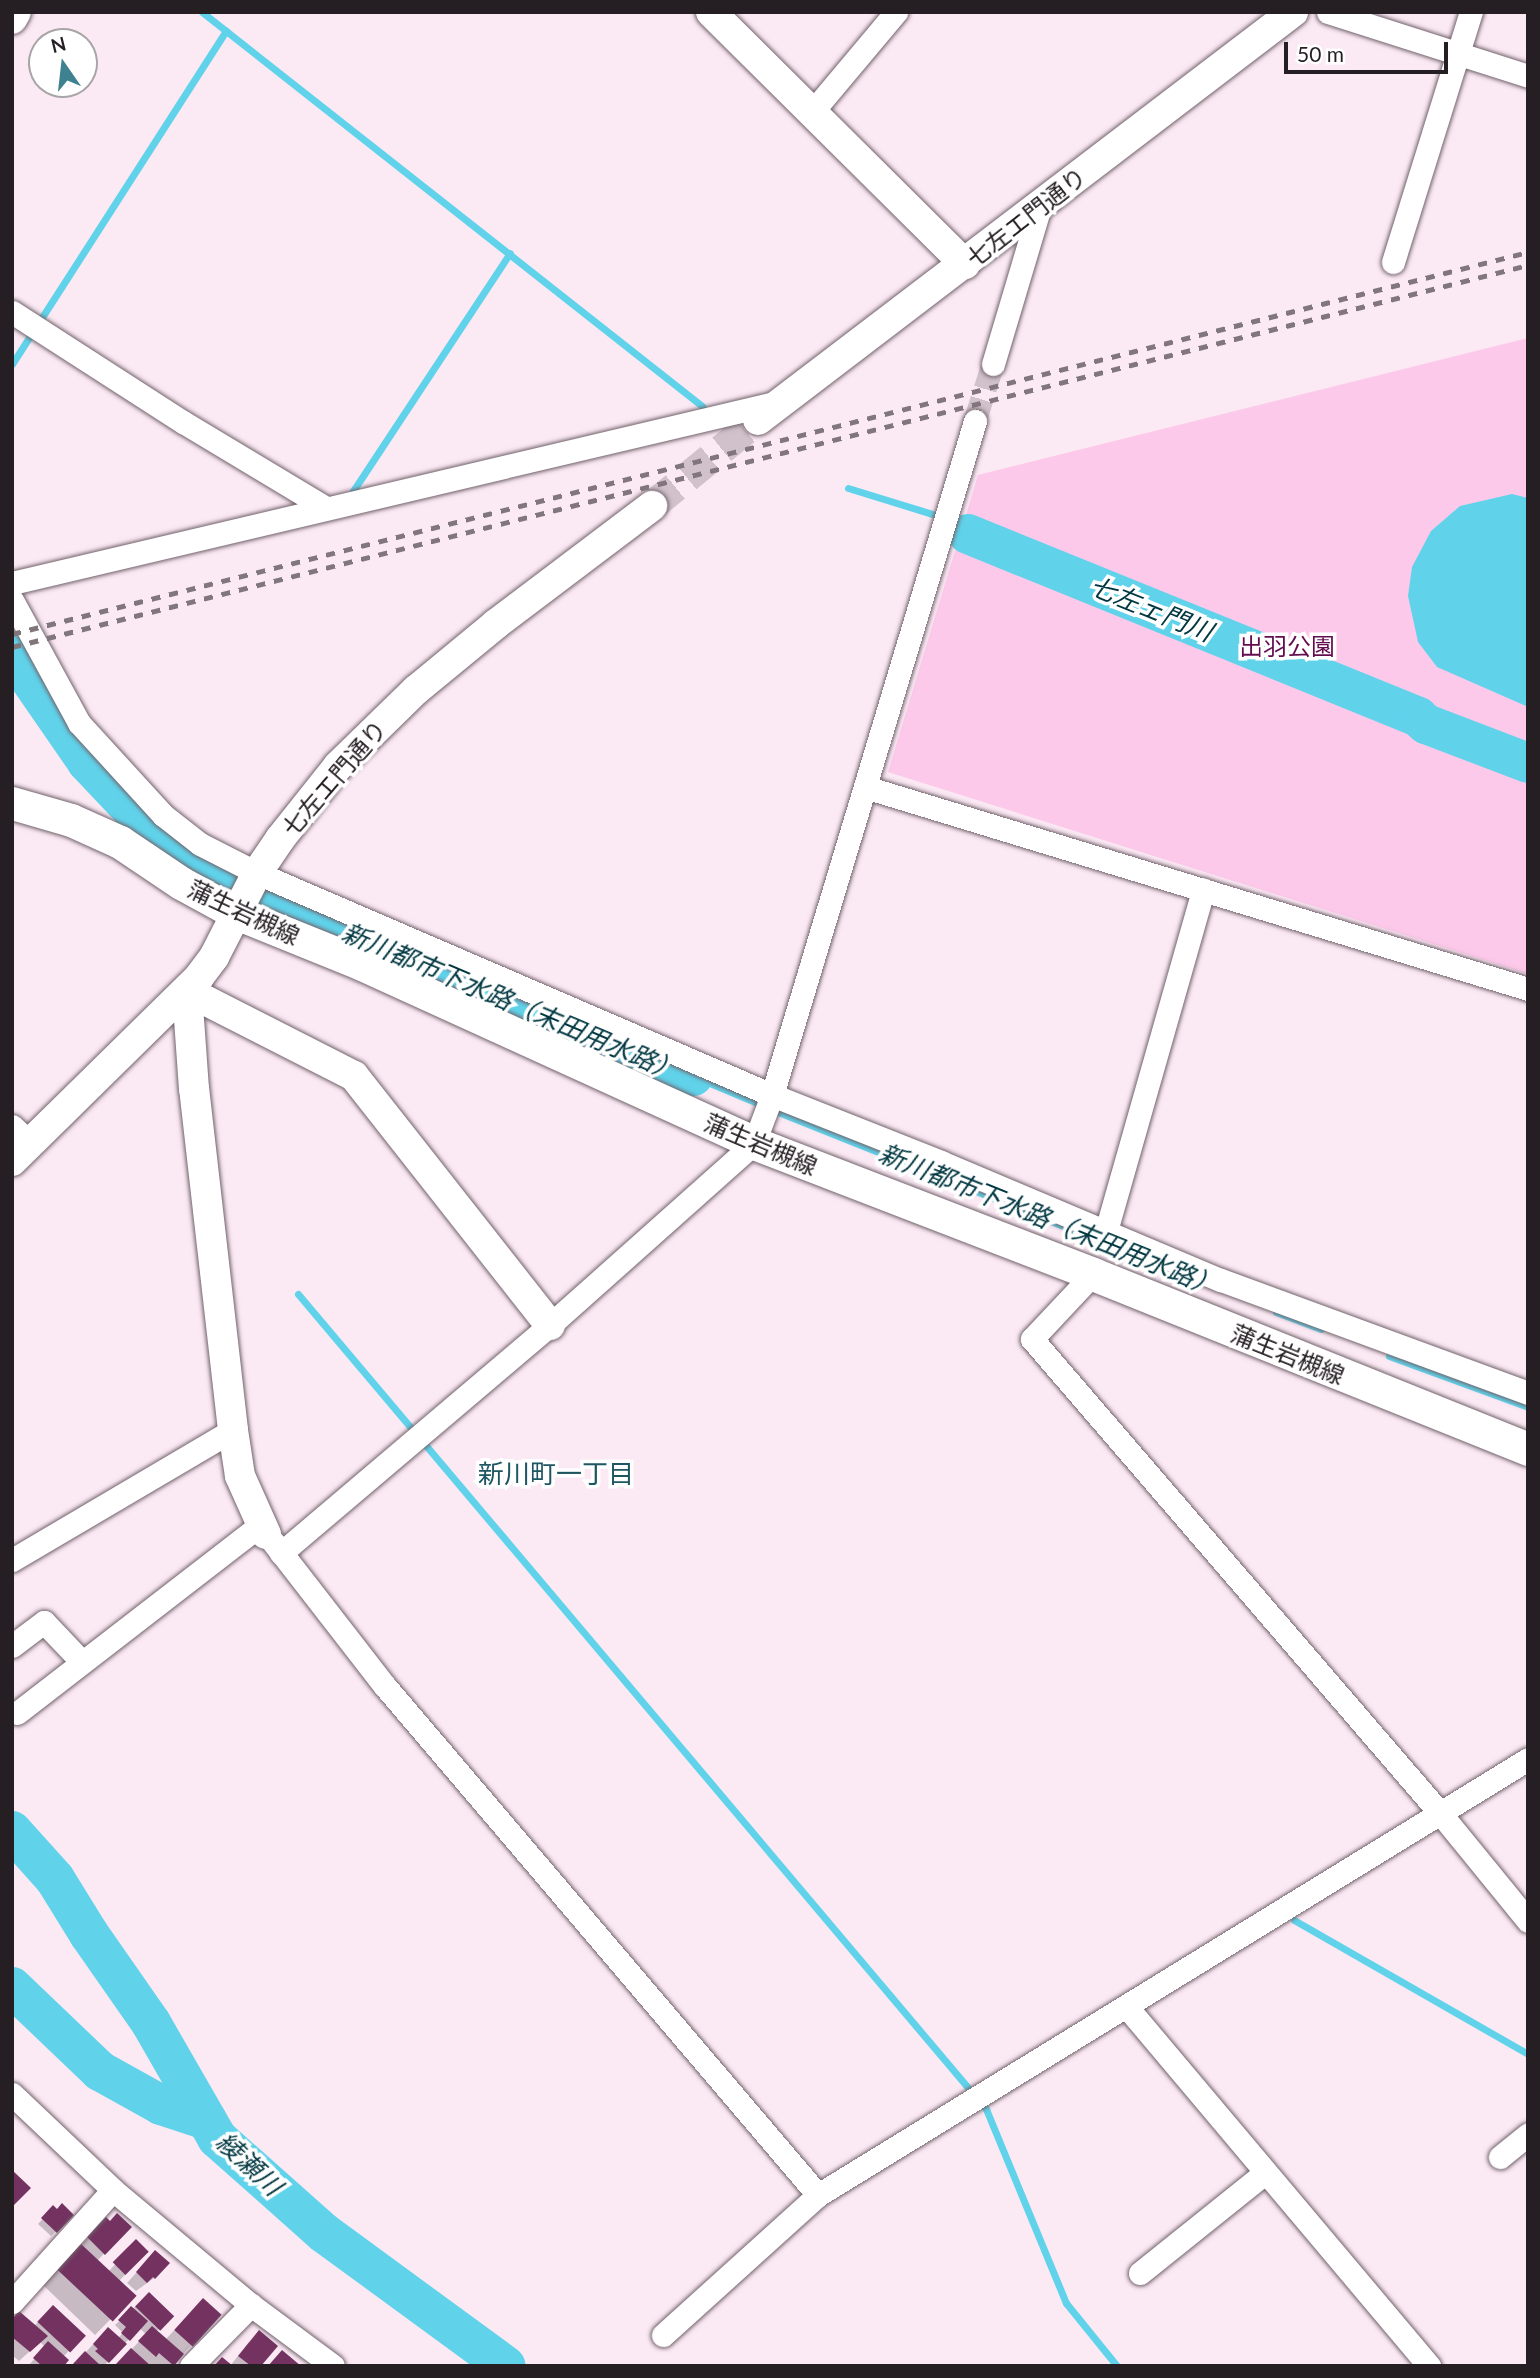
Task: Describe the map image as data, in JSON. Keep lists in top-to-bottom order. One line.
{"streets":{"main road":["蒲生岩槻線"],"street":["七左エ門通り"]},"crossings":[["七左エ門通り","蒲生岩槻線"]],"districts":["新川町一丁目"],"water":["七左ェ門川","新川都市下水路（末田用水路）","綾瀬川"],"parks":["出羽公園"],"scale_bar":"50 m","north":"top"}
